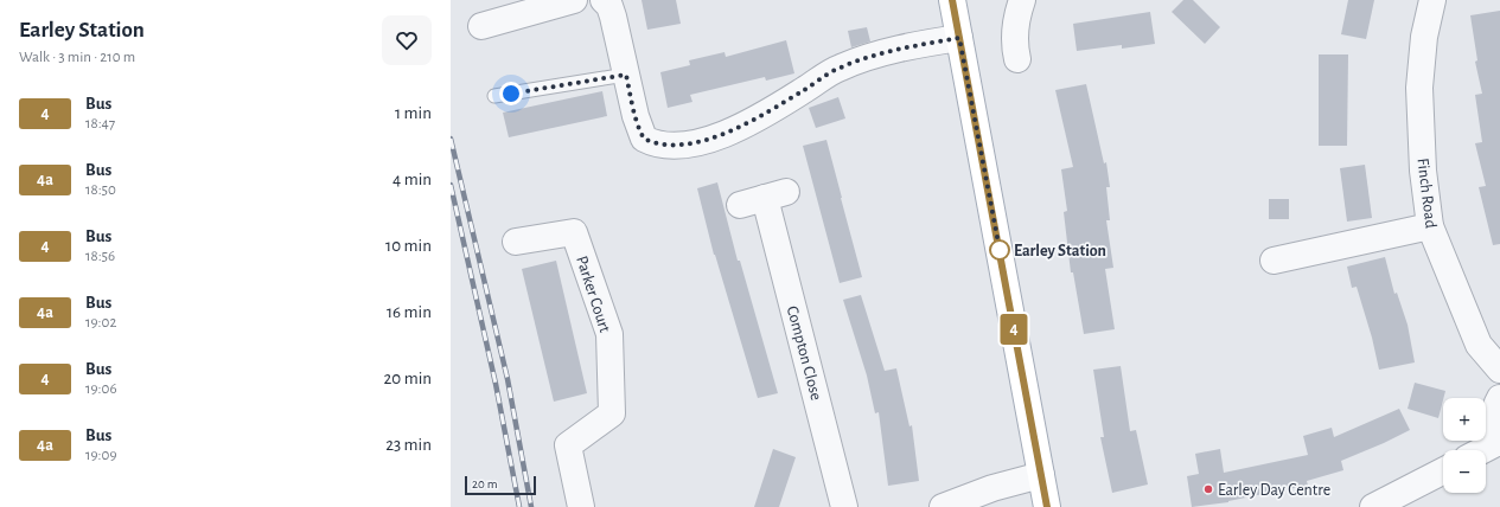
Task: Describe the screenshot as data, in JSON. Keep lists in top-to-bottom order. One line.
{"streets":{"street":["Finch Road","Parker Court","Compton Close"]},"places":["Earley Station","Earley Day Centre"],"lines":["bus line 4"],"scale_bar":"20 m","page":{"heading":["Earley Station","Walk · 3 min · 210 m"],"on_map":"4","list":[{"mark":"4","name":"Bus","note":"18:47","value":"1 min"},{"mark":"4a","name":"Bus","note":"18:50","value":"4 min"},{"mark":"4","name":"Bus","note":"18:56","value":"10 min"},{"mark":"4a","name":"Bus","note":"19:02","value":"16 min"},{"mark":"4","name":"Bus","note":"19:06","value":"20 min"},{"mark":"4a","name":"Bus","note":"19:09","value":"23 min"}],"map_buttons":["+","−"],"scale":"20 m"}}
